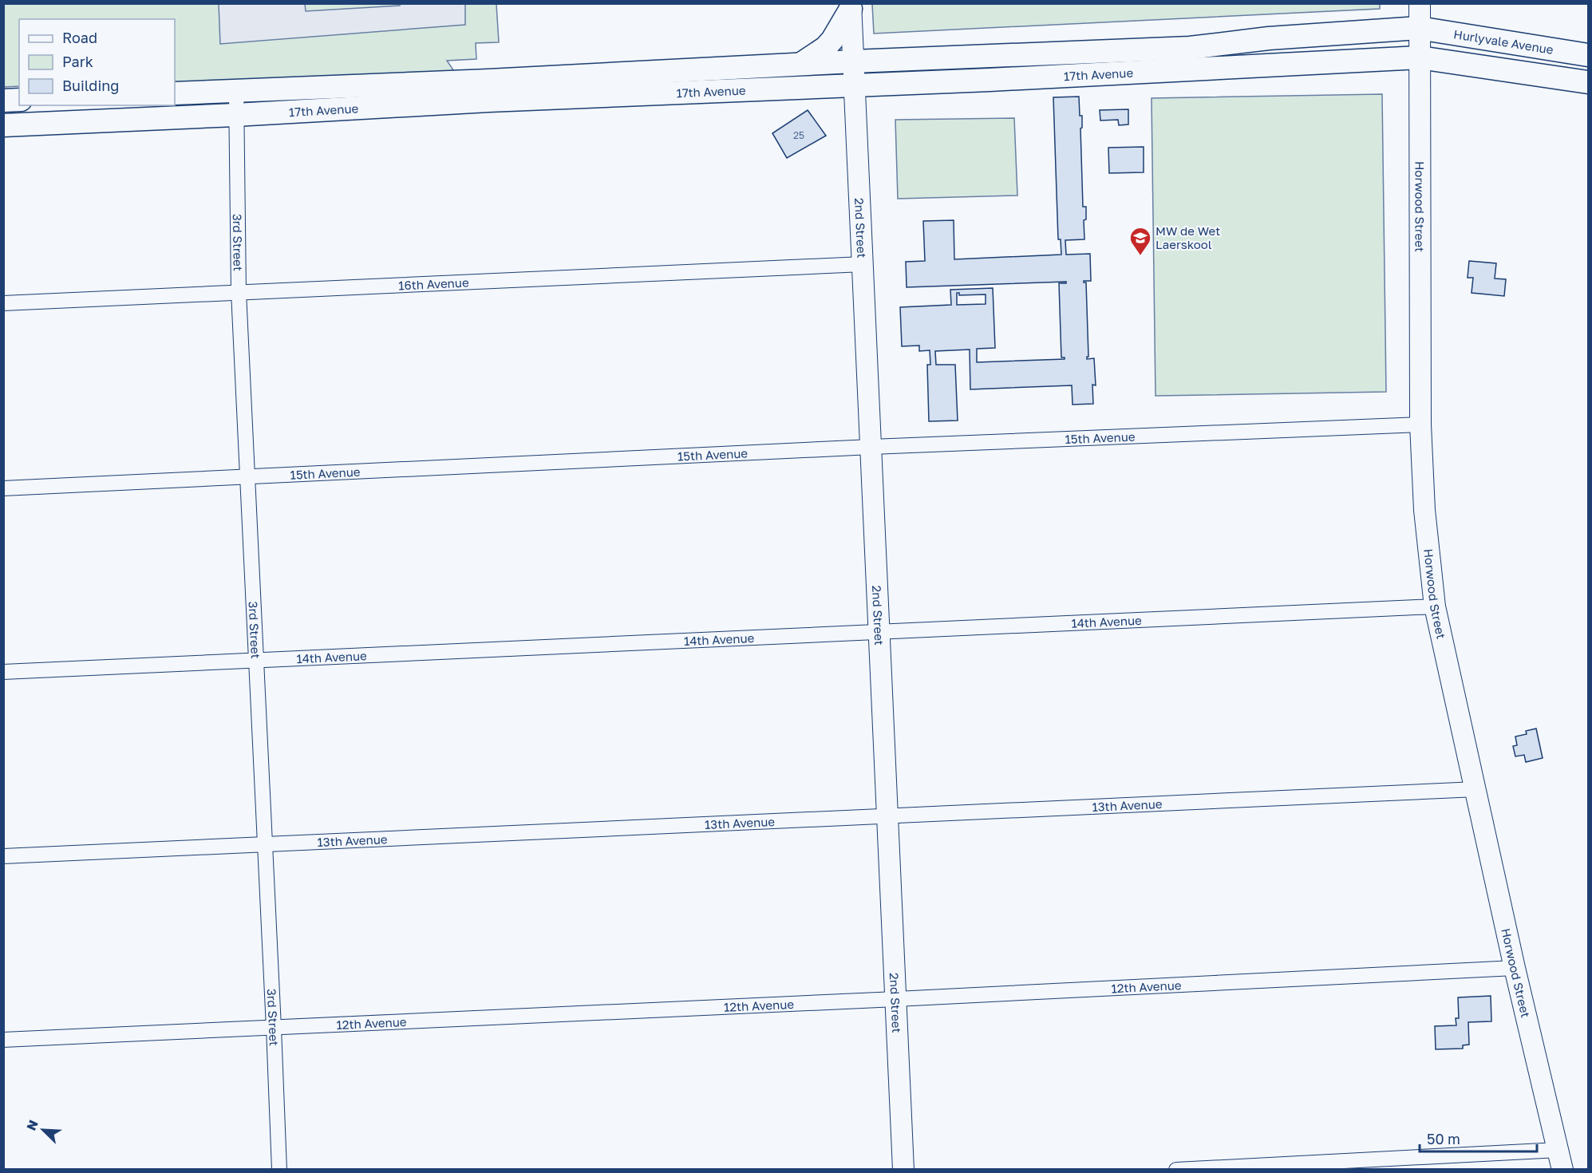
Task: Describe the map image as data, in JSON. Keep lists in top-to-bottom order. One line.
{"streets":{"main road":["Hurlyvale Avenue","17th Avenue","Horwood Street","2nd Street"],"street":["3rd Street","16th Avenue","15th Avenue","14th Avenue","13th Avenue","12th Avenue"]},"crossings":[["Hurlyvale Avenue","17th Avenue"],["Hurlyvale Avenue","Horwood Street"],["17th Avenue","Horwood Street"],["17th Avenue","2nd Street"],["17th Avenue","3rd Street"],["Horwood Street","15th Avenue"],["Horwood Street","14th Avenue"],["Horwood Street","13th Avenue"],["Horwood Street","12th Avenue"],["2nd Street","16th Avenue"],["2nd Street","15th Avenue"],["2nd Street","14th Avenue"],["2nd Street","13th Avenue"],["2nd Street","12th Avenue"],["3rd Street","16th Avenue"],["3rd Street","15th Avenue"],["3rd Street","14th Avenue"],["3rd Street","13th Avenue"],["3rd Street","12th Avenue"]],"places":{"school or university":["MW de Wet Laerskool"]},"house_numbers":["25"],"legend":["Road","Park","Building"],"scale_bar":"50 m","north":"top left"}
